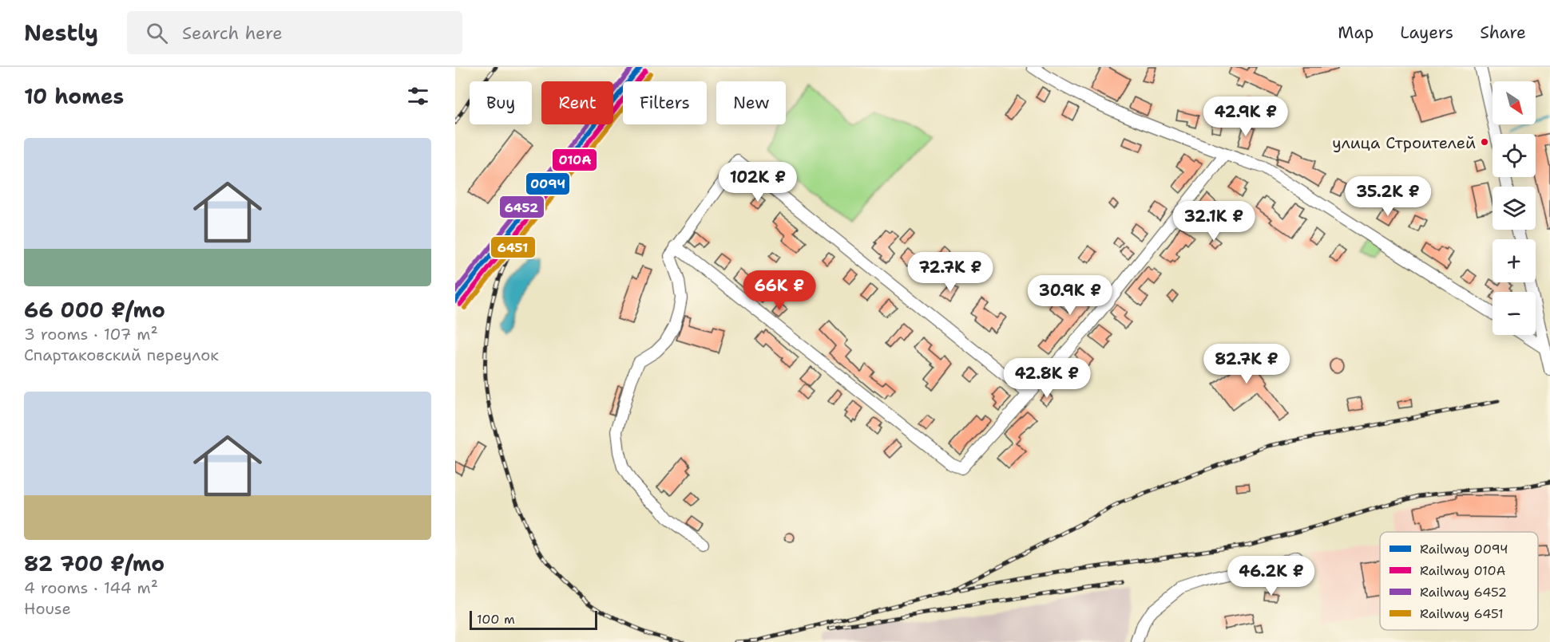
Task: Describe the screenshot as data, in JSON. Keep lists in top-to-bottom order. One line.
{"places":["улица Строителей"],"lines":["rail line 009Ч","rail line 6452","rail line 010А","rail line 6451"],"legend":["Railway 009Ч","Railway 010А","Railway 6452","Railway 6451"],"scale_bar":"100 m","north":"bottom right","page":{"header":"Nestly","search":"Search here","nav":["Map","Layers","Share"],"heading":"10 homes","map_buttons":["+","−"],"chip":["Buy","Rent","Filters","New"],"price":["42.9K ₽","102K ₽","35.2K ₽","32.1K ₽","72.7K ₽","66K ₽","30.9K ₽","82.7K ₽","42.8K ₽","46.2K ₽"],"list":[{"name":"66 000 ₽/mo","note":"3 rooms · 107 m² · Спартаковский переулок"},{"name":"82 700 ₽/mo","note":"4 rooms · 144 m² · House"}],"scale":"100 m"}}
